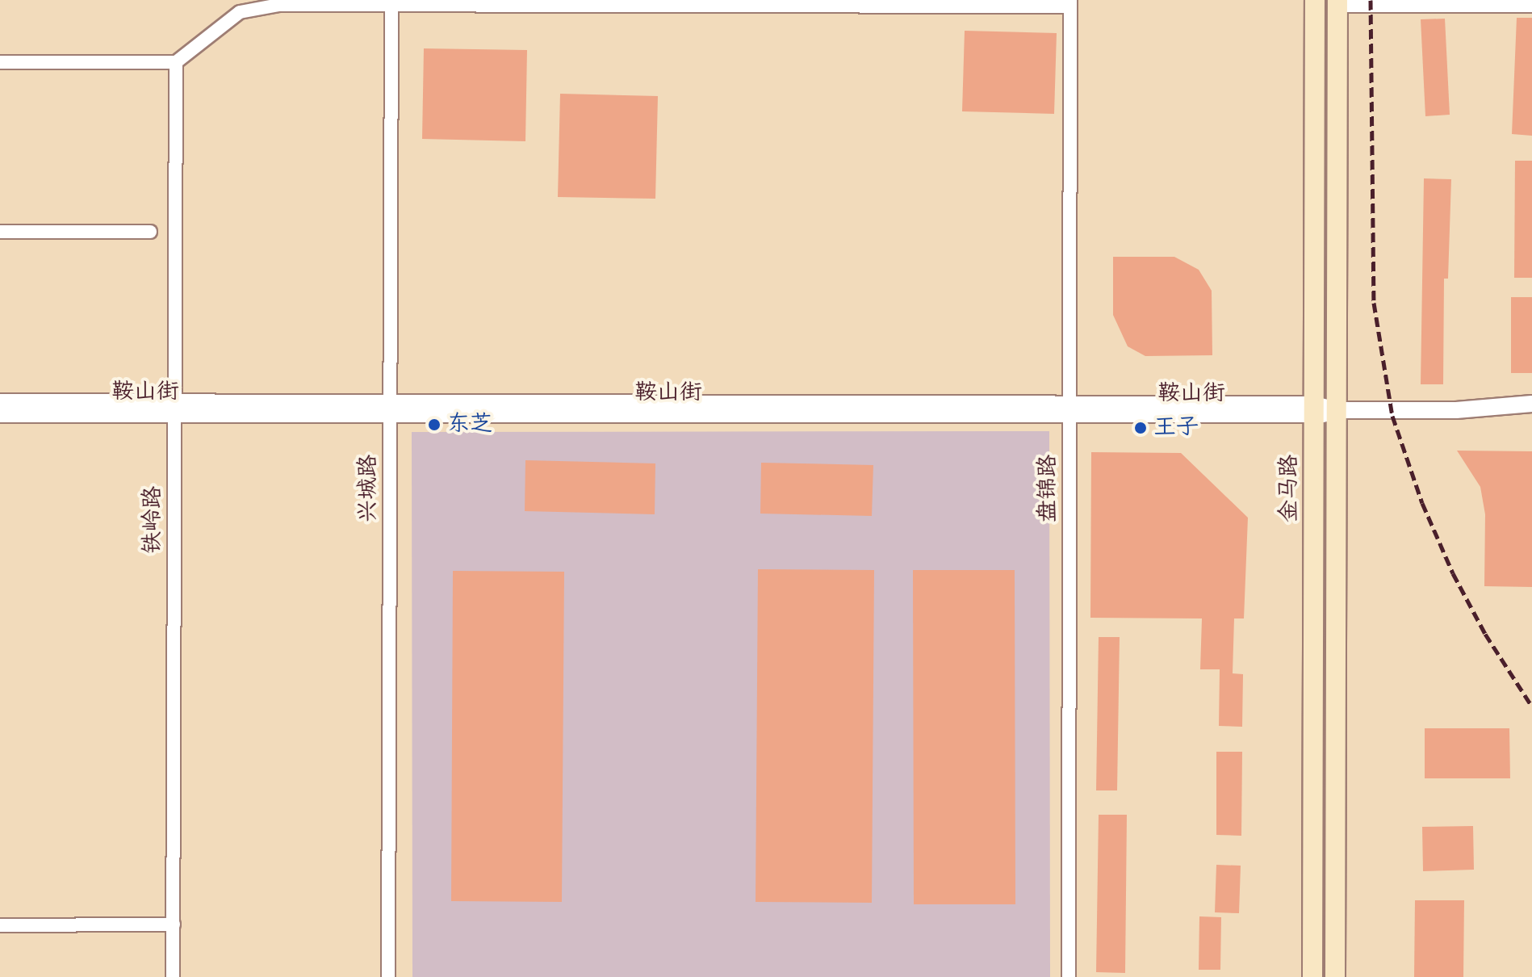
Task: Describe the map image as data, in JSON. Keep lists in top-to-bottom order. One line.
{"streets":{"main road":["金马路"],"street":["鞍山街","兴城路","盘锦路","铁岭路"]},"crossings":[["鞍山街","兴城路"],["鞍山街","盘锦路"],["鞍山街","金马路"],["鞍山街","铁岭路"]],"places":["东芝","王子"]}
